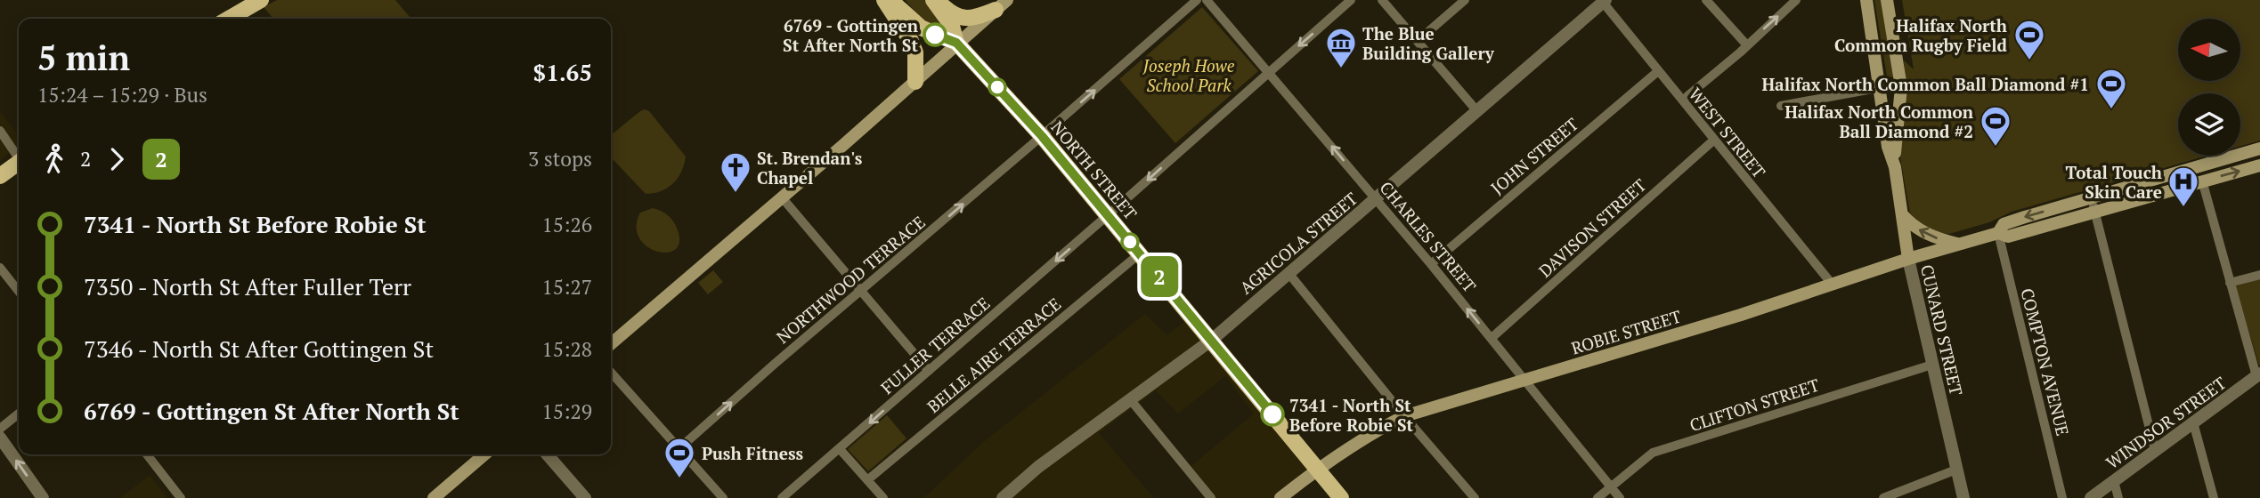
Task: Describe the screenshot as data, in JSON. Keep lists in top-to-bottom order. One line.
{"streets":{"main road":["NORTH STREET","CUNARD STREET","ROBIE STREET"],"street":["WEST STREET","JOHN STREET","DAVISON STREET","CHARLES STREET","AGRICOLA STREET","NORTHWOOD TERRACE","FULLER TERRACE","BELLE AIRE TERRACE","COMPTON AVENUE","CLIFTON STREET","WINDSOR STREET"]},"crossings":[["WEST STREET","JOHN STREET"],["WEST STREET","DAVISON STREET"],["WEST STREET","AGRICOLA STREET"],["WEST STREET","ROBIE STREET"],["JOHN STREET","CHARLES STREET"],["NORTH STREET","AGRICOLA STREET"],["NORTH STREET","NORTHWOOD TERRACE"],["NORTH STREET","ROBIE STREET"],["NORTH STREET","FULLER TERRACE"],["NORTH STREET","BELLE AIRE TERRACE"],["DAVISON STREET","CHARLES STREET"],["CHARLES STREET","AGRICOLA STREET"],["CHARLES STREET","ROBIE STREET"],["CHARLES STREET","FULLER TERRACE"],["CHARLES STREET","CLIFTON STREET"],["CUNARD STREET","ROBIE STREET"],["CUNARD STREET","CLIFTON STREET"],["ROBIE STREET","COMPTON AVENUE"]],"one_way":["CHARLES STREET","NORTHWOOD TERRACE","FULLER TERRACE"],"parks":["Joseph Howe School Park"],"places":{"other":["6769 - Gottingen St After North St","7341 - North St Before Robie St"],"sports":["Halifax North Common Rugby Field","Halifax North Common Ball Diamond #1","Halifax North Common Ball Diamond #2","Push Fitness"],"museum":["The Blue Building Gallery"],"church":["St. Brendan's Chapel"],"hospital":["Total Touch Skin Care"]},"lines":["bus line 2"],"north":"left","page":{"on_map":"2","heading":["5 min","15:24 – 15:29 · Bus","$1.65"],"legs":["2","2","3 stops"],"list":[{"name":"7341 - North St Before Robie St","value":"15:26"},{"name":"7350 - North St After Fuller Terr","value":"15:27"},{"name":"7346 - North St After Gottingen St","value":"15:28"},{"name":"6769 - Gottingen St After North St","value":"15:29"}]}}
